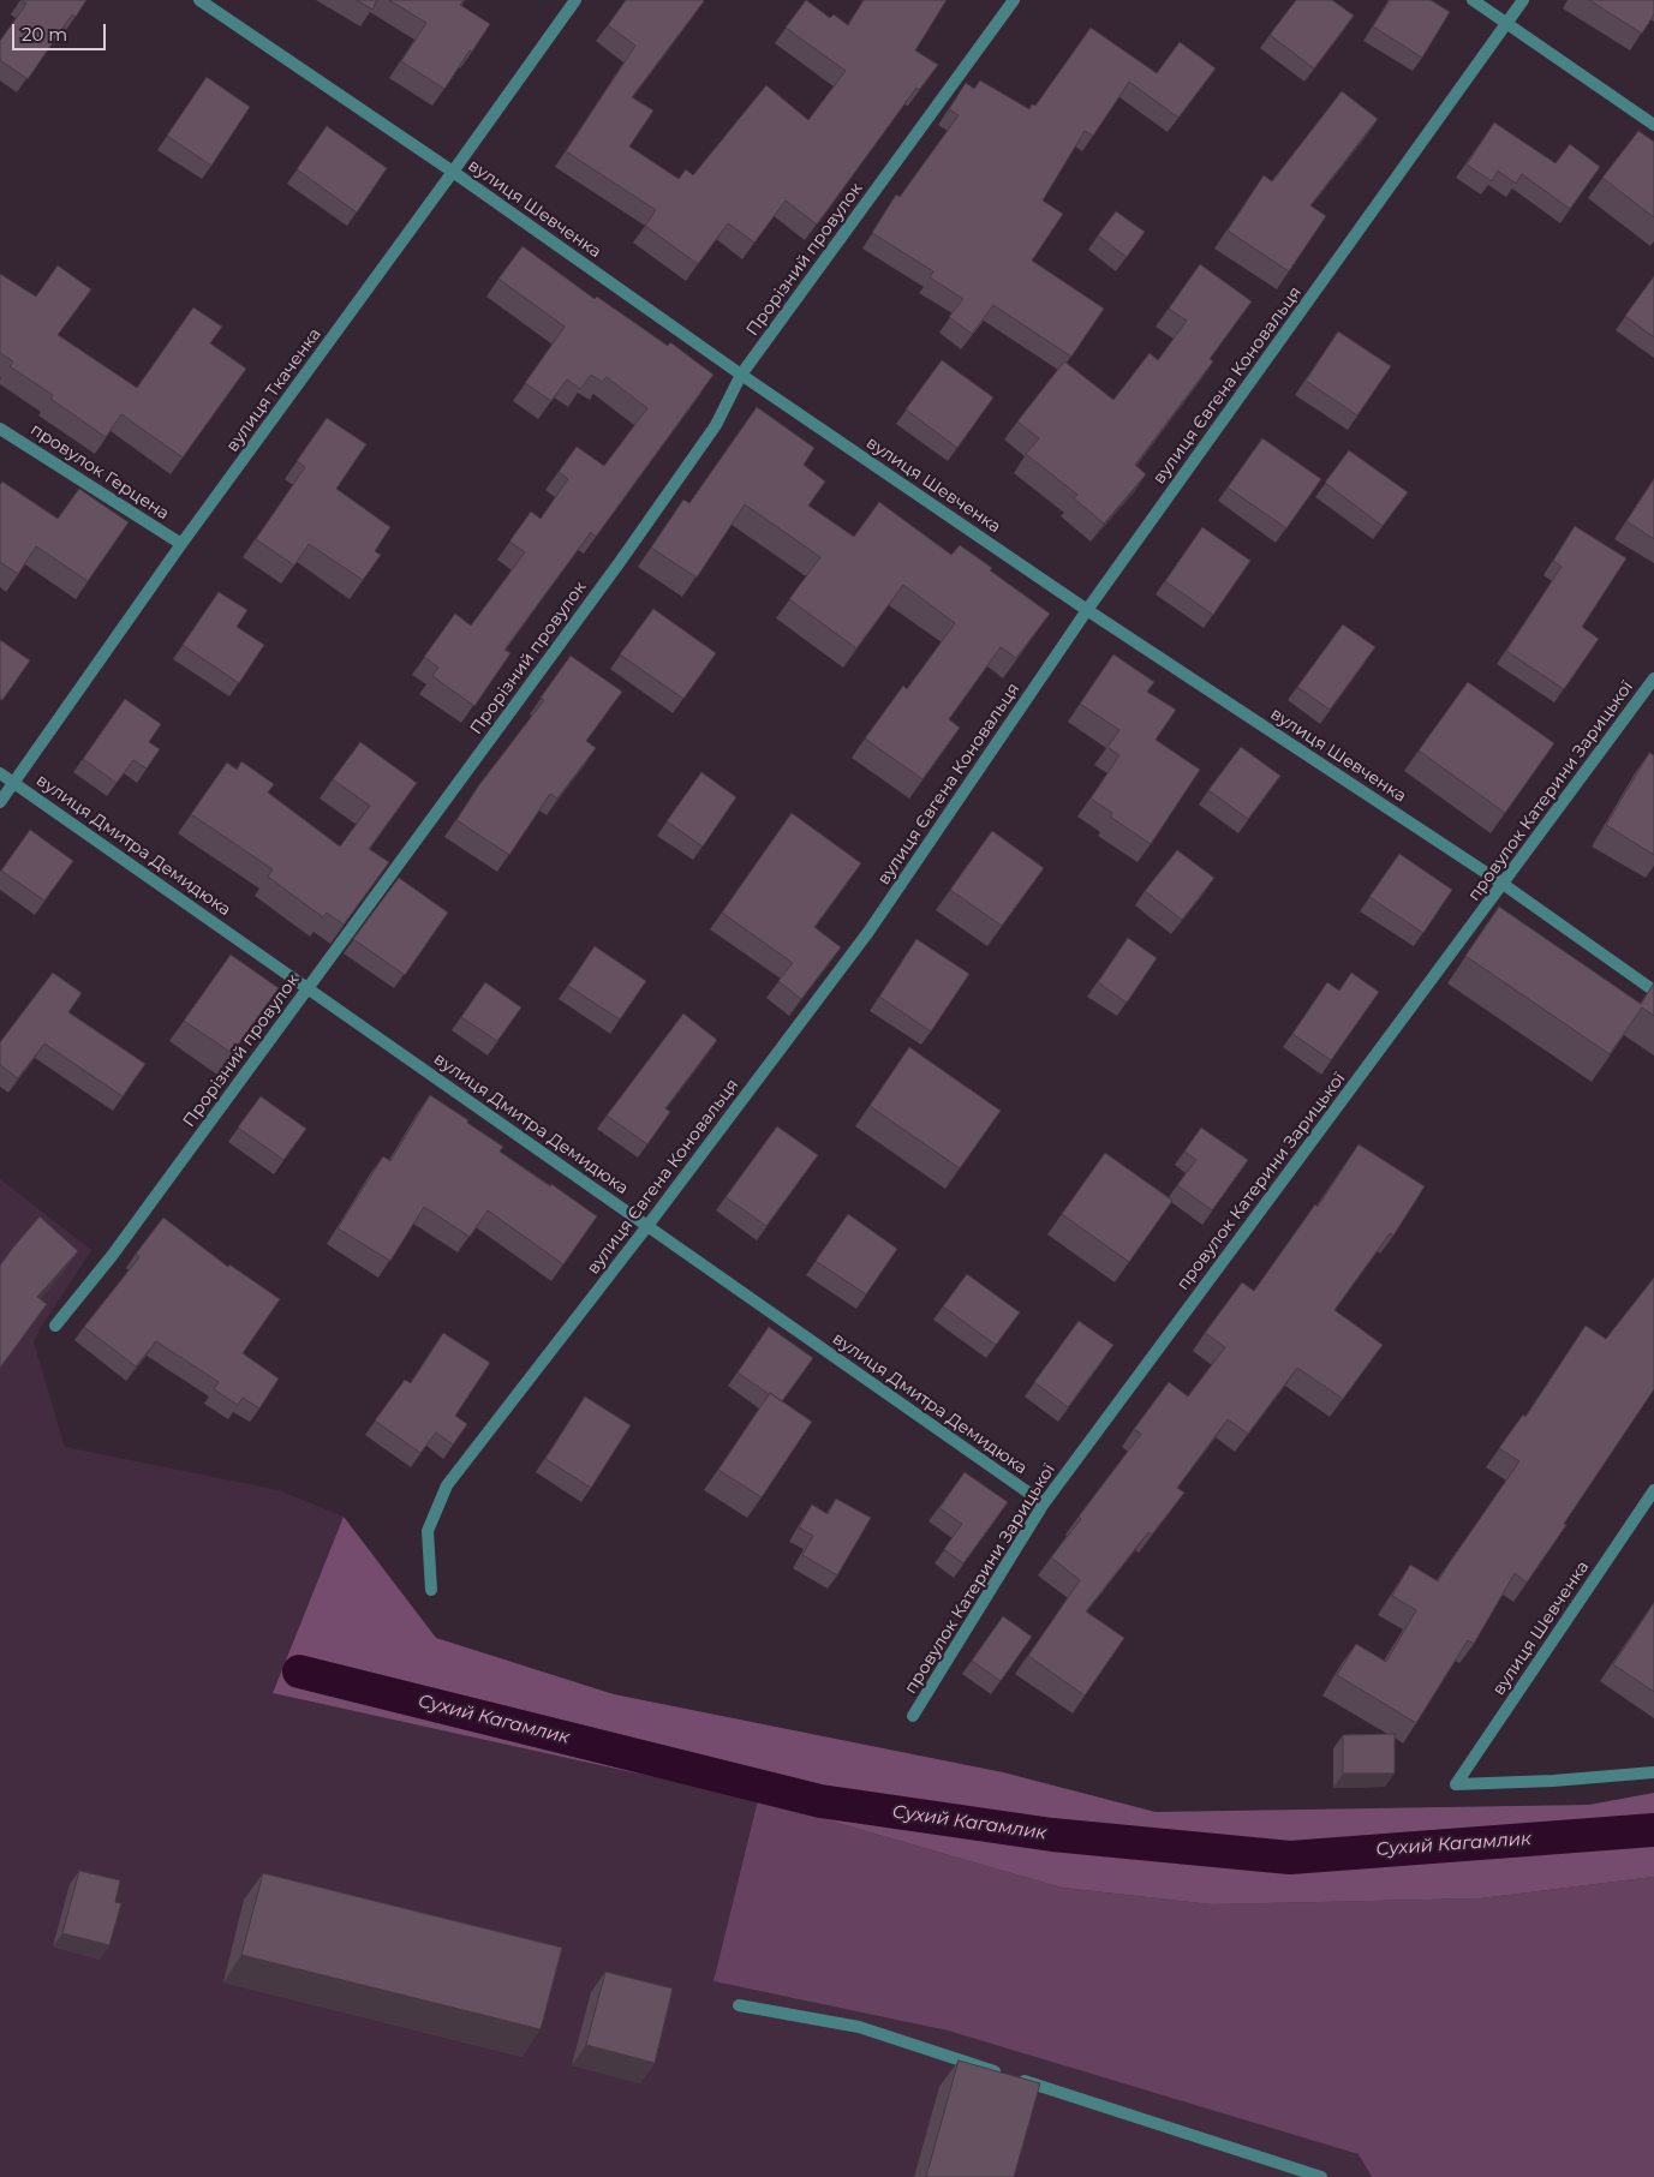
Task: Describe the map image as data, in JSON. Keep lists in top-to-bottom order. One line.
{"streets":{"street":["вулиця Шевченка","Прорізний провулок","вулиця Євгена Коновальця","вулиця Ткаченка","провулок Герцена","провулок Катерини Зарицької","вулиця Дмитра Демидюка"]},"crossings":[["вулиця Шевченка","Прорізний провулок"],["вулиця Шевченка","вулиця Євгена Коновальця"],["вулиця Шевченка","вулиця Ткаченка"],["вулиця Шевченка","провулок Катерини Зарицької"],["Прорізний провулок","вулиця Дмитра Демидюка"],["вулиця Євгена Коновальця","вулиця Дмитра Демидюка"],["вулиця Ткаченка","провулок Герцена"],["вулиця Ткаченка","вулиця Дмитра Демидюка"],["провулок Катерини Зарицької","вулиця Дмитра Демидюка"]],"water":["Сухий Кагамлик"],"scale_bar":"20 m"}
